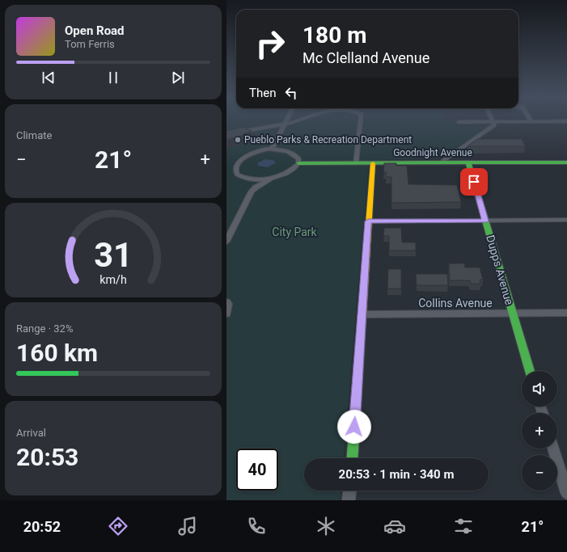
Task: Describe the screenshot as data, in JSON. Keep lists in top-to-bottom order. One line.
{"streets":{"street":["Goodnight Avenue","Dupps Avenue","Collins Avenue"]},"crossings":[["Goodnight Avenue","Dupps Avenue"],["Dupps Avenue","Collins Avenue"]],"parks":["City Park"],"places":["Pueblo Parks & Recreation Department"],"page":{"turn":["180 m","Mc Clelland Avenue"],"song":["Open Road","Tom Ferris"],"then":"Then","tile":["Climate",["Range · 32%","160 km"],["Arrival","20:53"]],"heat":["−","21°","+"],"map_buttons":["+","−"],"limit":"40","trip":"20:53 · 1 min · 340 m","tabs":["20:52","21°"],"gauge":["31","km/h"]}}
